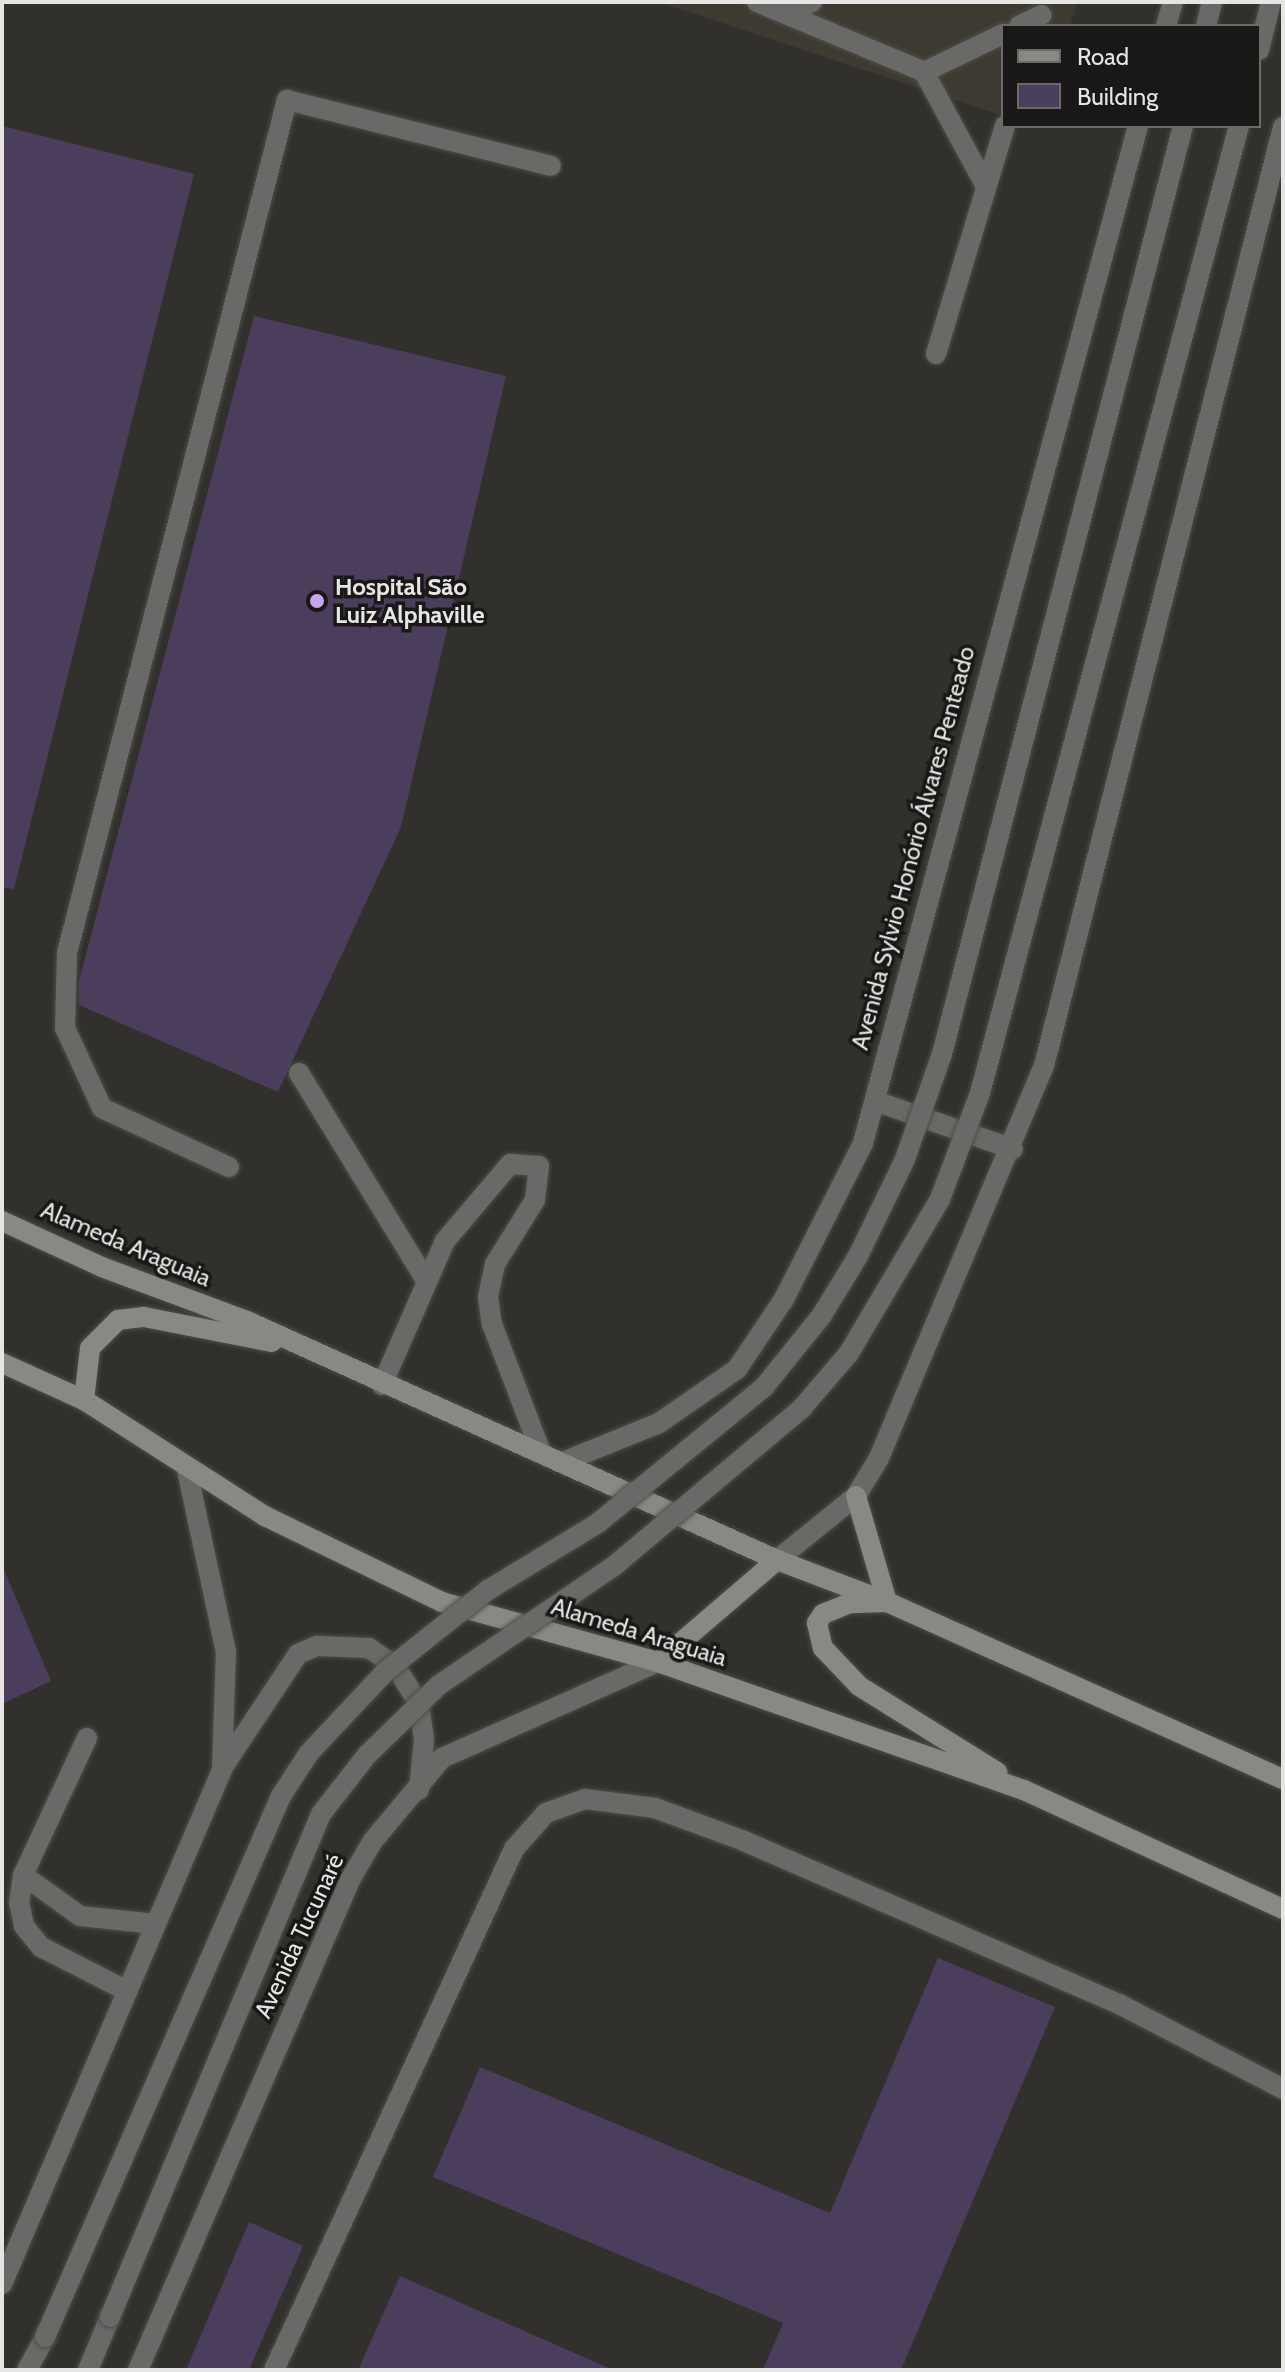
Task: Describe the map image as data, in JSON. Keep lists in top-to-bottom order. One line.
{"streets":{"main road":["Alameda Araguaia"],"street":["Avenida Sylvio Honório Álvares Penteado","Avenida Tucunaré"]},"crossings":[["Avenida Sylvio Honório Álvares Penteado","Alameda Araguaia"],["Alameda Araguaia","Avenida Tucunaré"]],"places":["Hospital São Luiz Alphaville"],"legend":["Road","Building"]}
